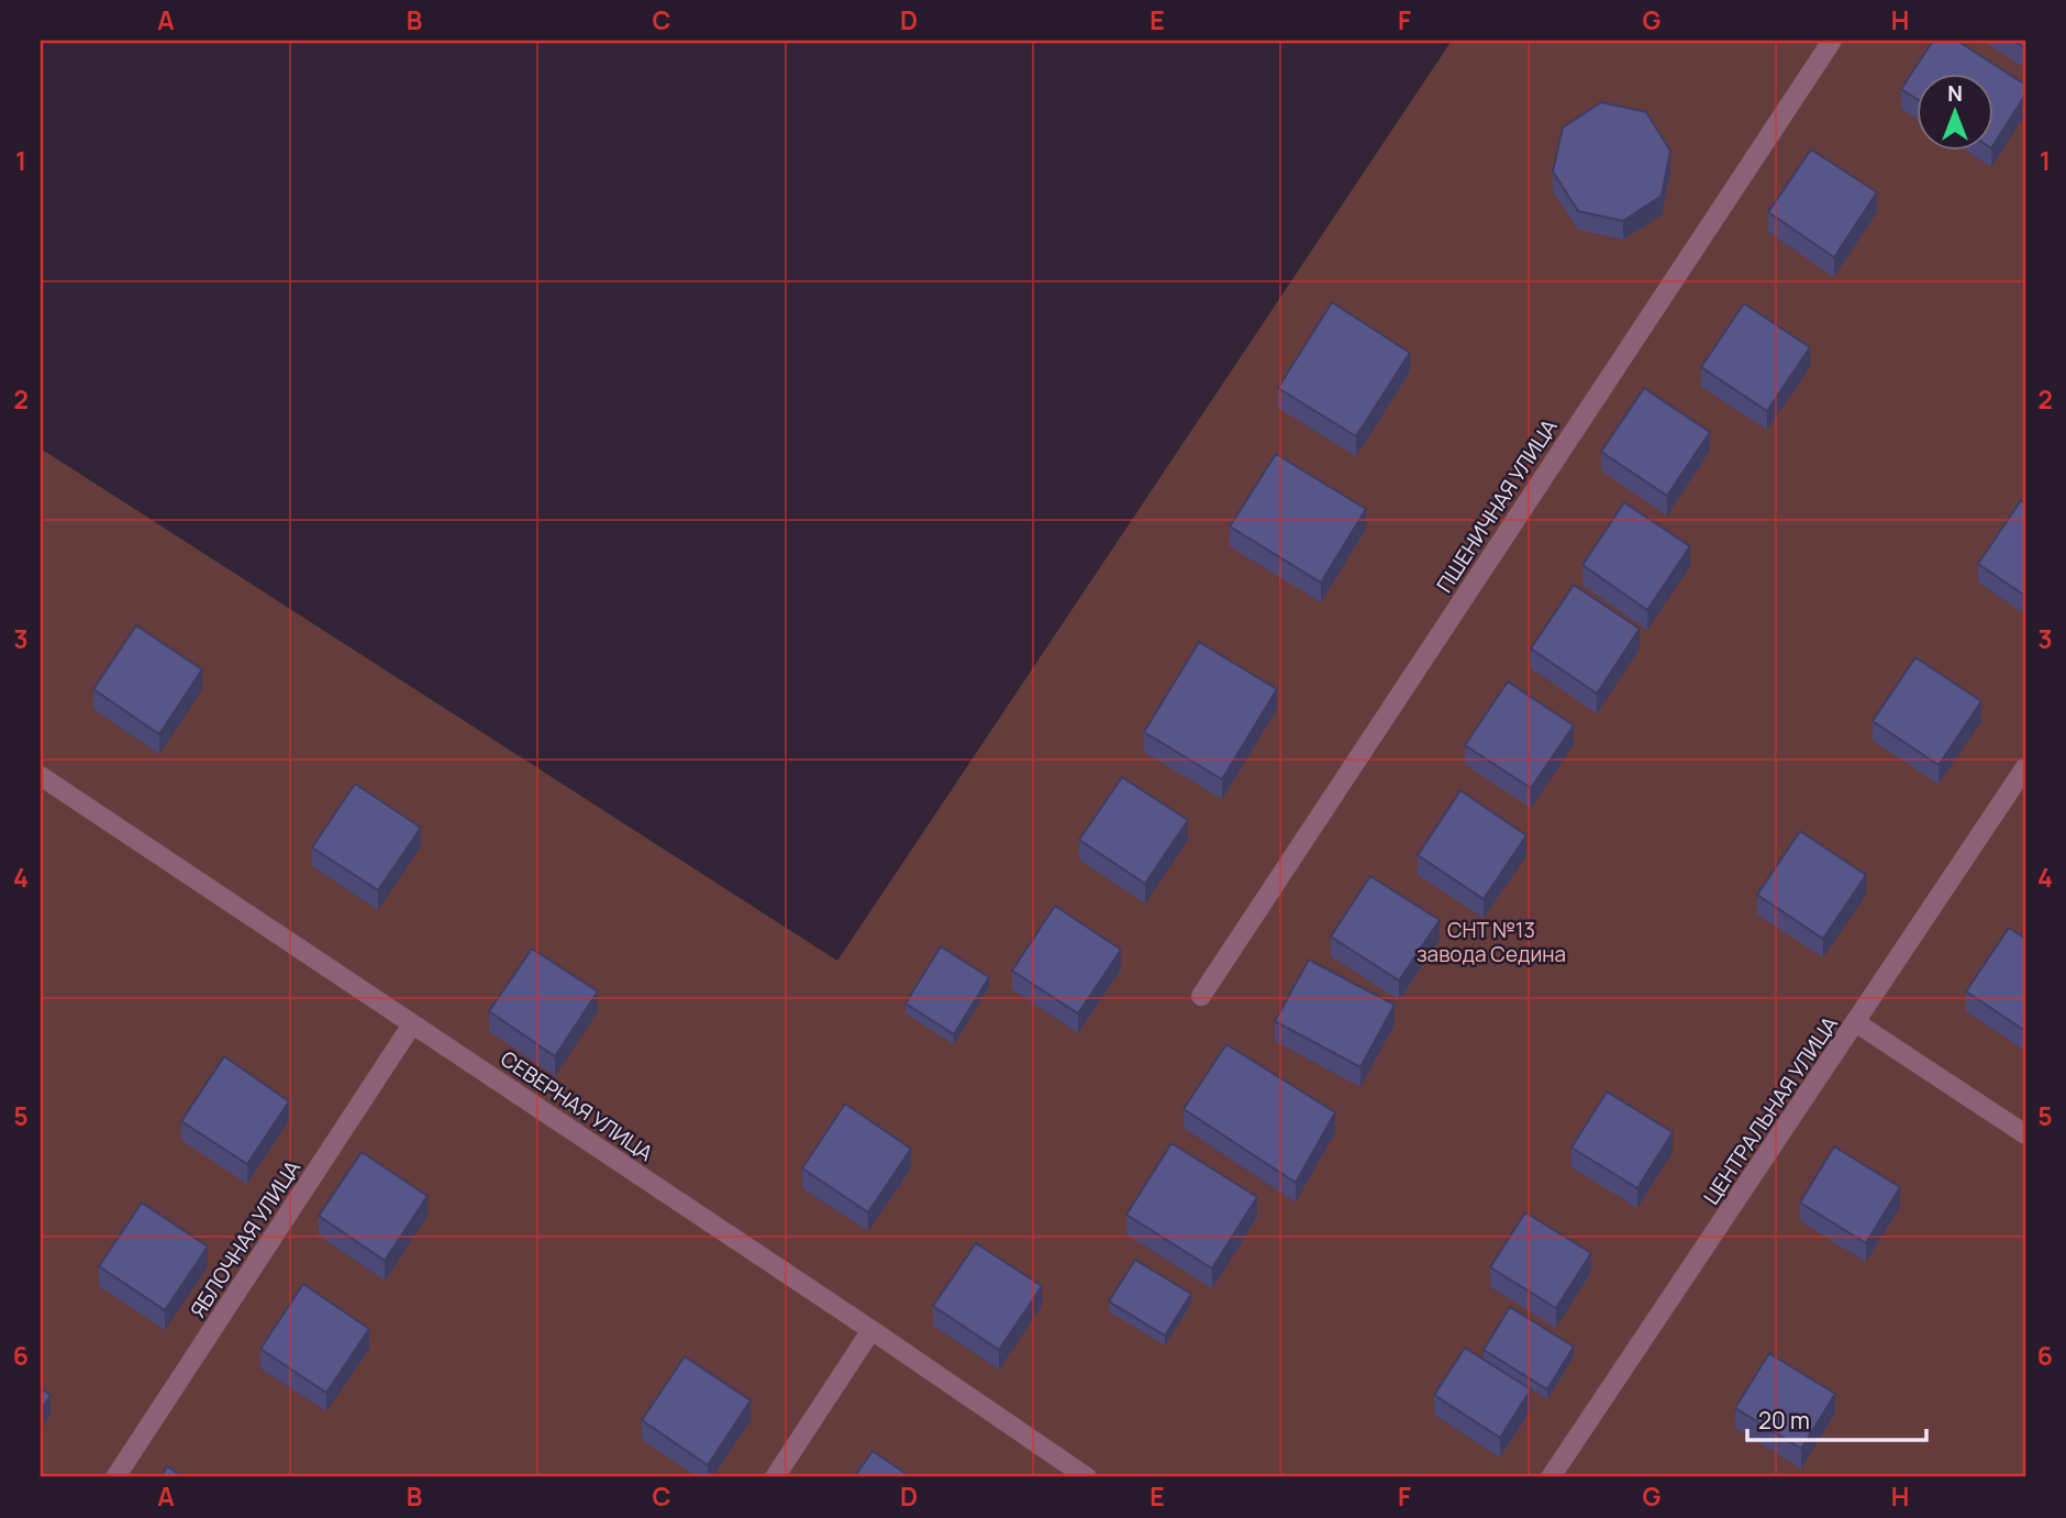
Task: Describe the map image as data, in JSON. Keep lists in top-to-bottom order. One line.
{"streets":{"street":["ПШЕНИЧНАЯ УЛИЦА","СЕВЕРНАЯ УЛИЦА","ЦЕНТРАЛЬНАЯ УЛИЦА","ЯБЛОЧНАЯ УЛИЦА"]},"crossings":[["СЕВЕРНАЯ УЛИЦА","ЯБЛОЧНАЯ УЛИЦА"]],"parks":["СНТ №13 завода Седина"],"scale_bar":"20 m","north":"top","grid":{"columns":["A","B","C","D","E","F","G","H"],"rows":["1","2","3","4","5","6"]}}
